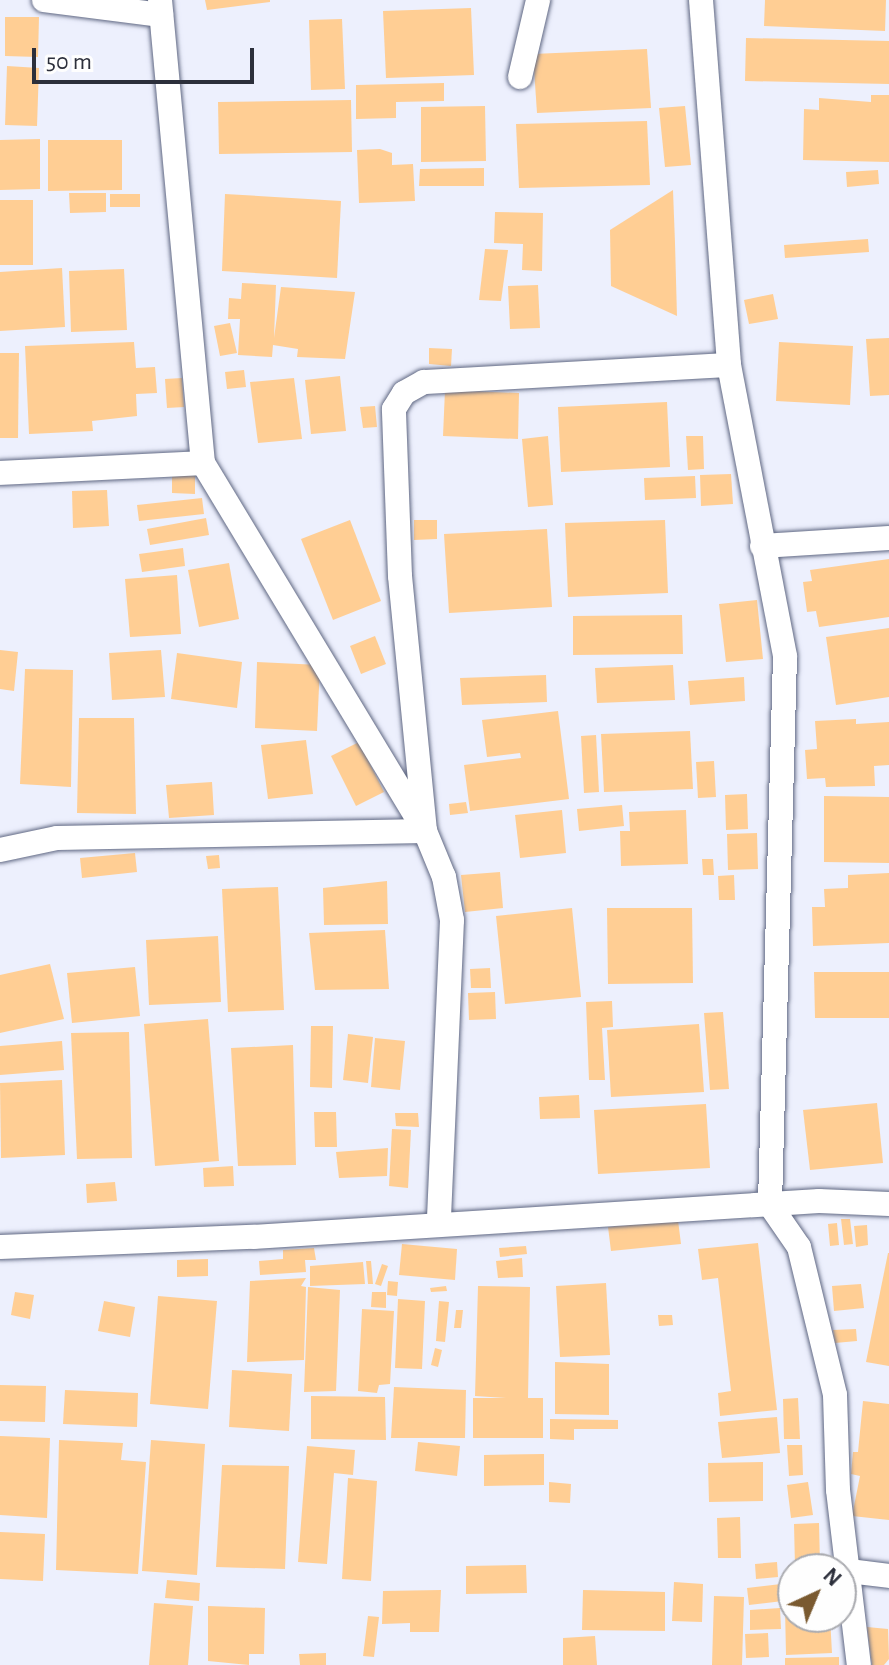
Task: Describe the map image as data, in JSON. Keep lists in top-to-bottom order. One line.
{"scale_bar":"50 m","north":"top right"}
